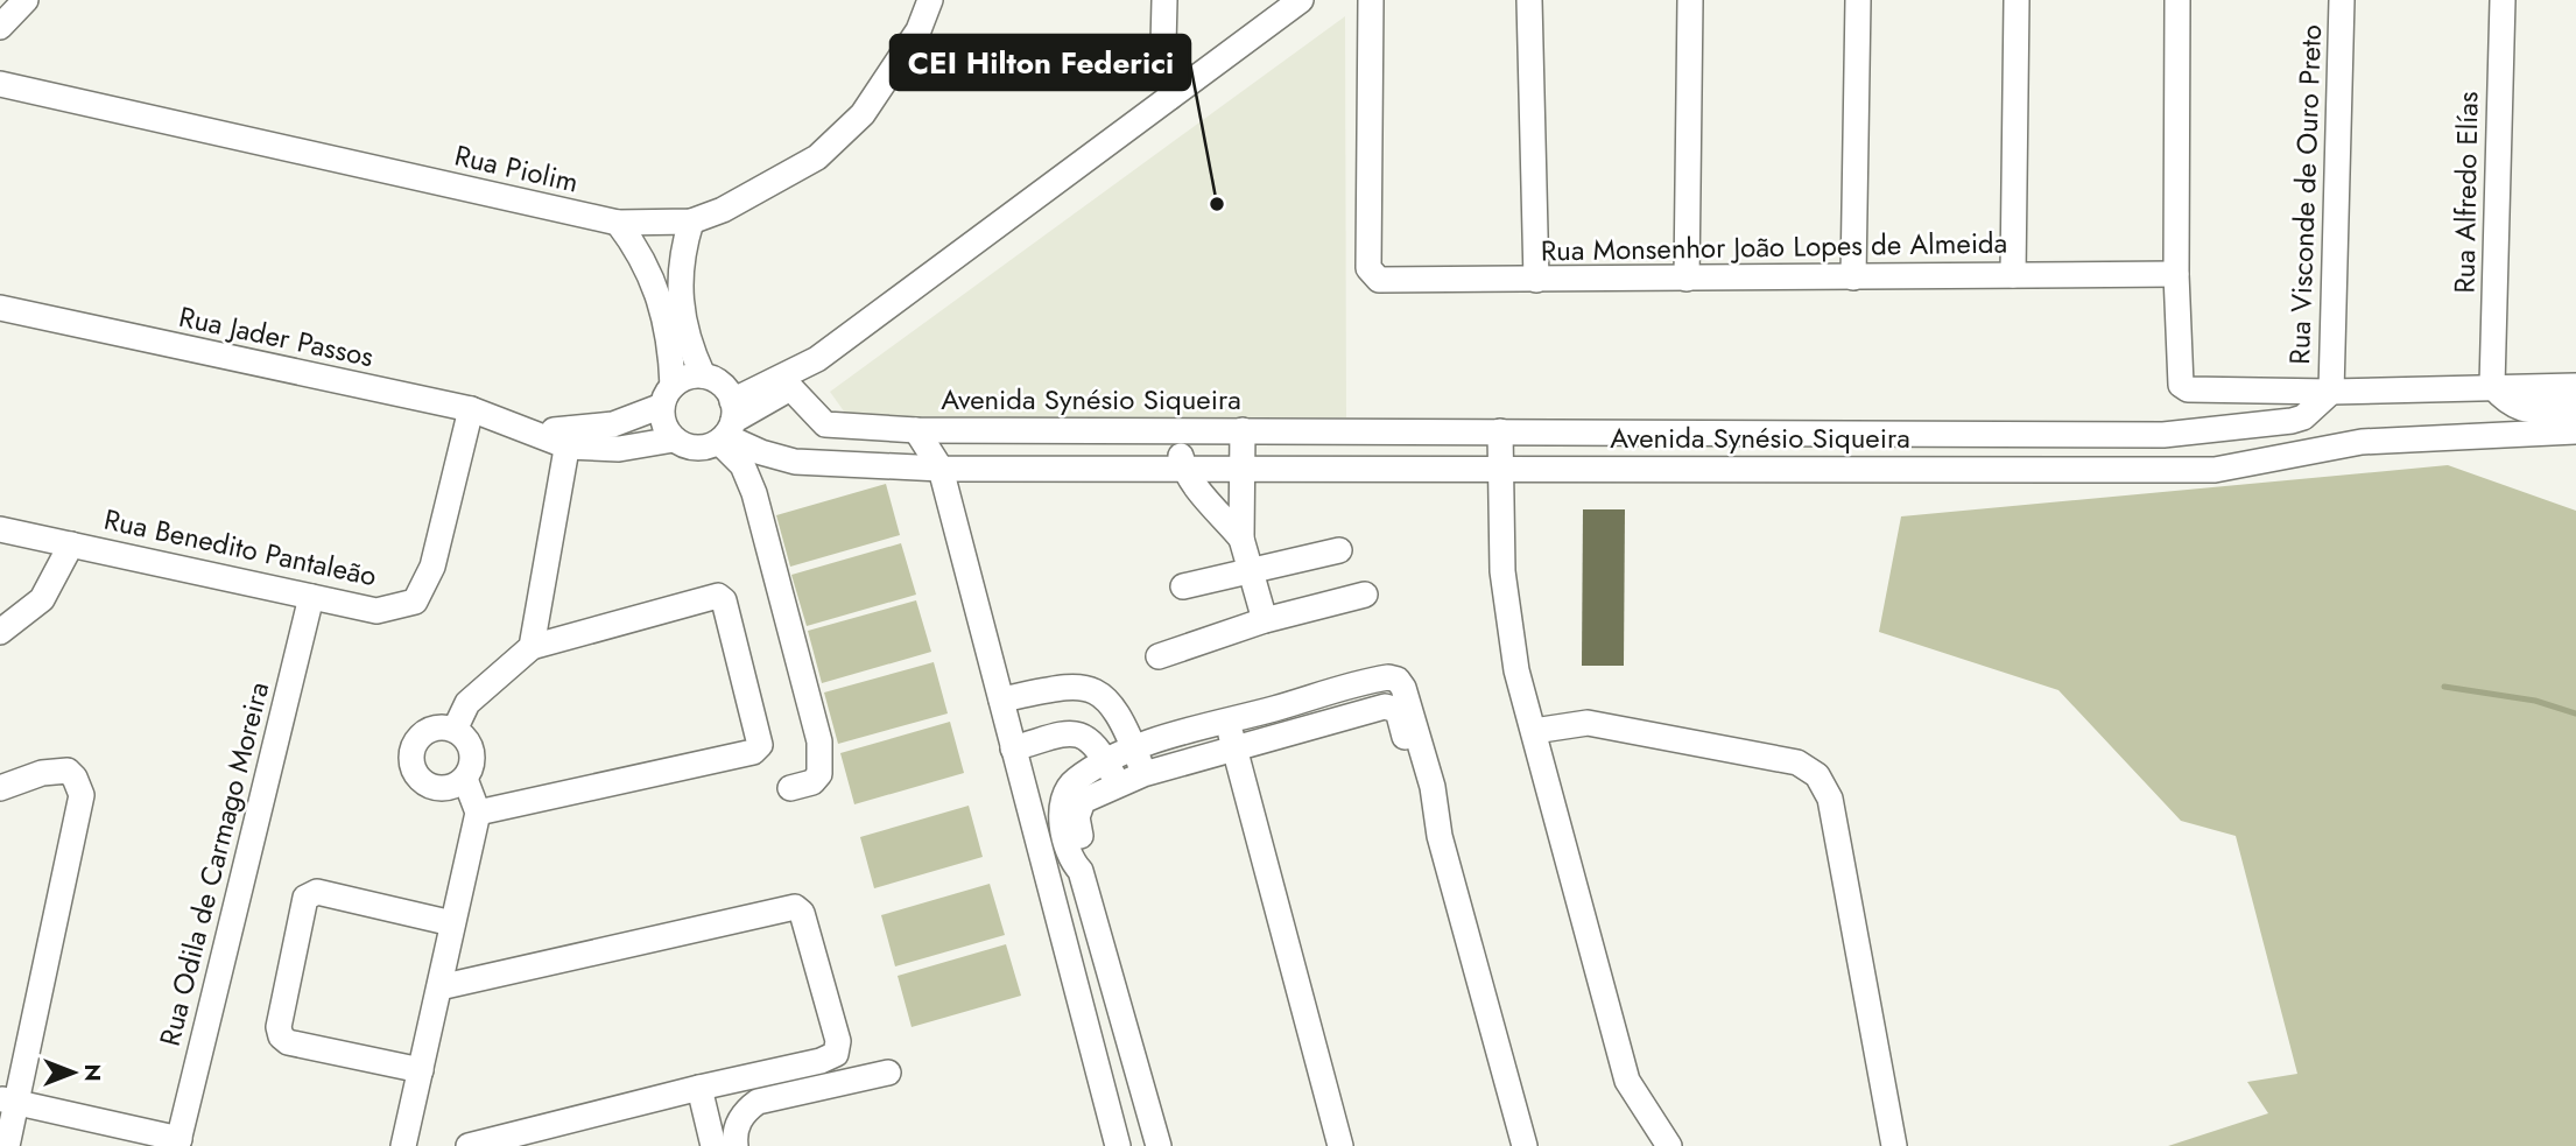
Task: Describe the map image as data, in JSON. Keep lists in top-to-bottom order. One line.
{"streets":{"street":["Rua Piolim","Rua Alfredo Elías","Rua Visconde de Ouro Preto","Rua Monsenhor João Lopes de Almeida","Rua Jader Passos","Avenida Synésio Siqueira","Rua Benedito Pantaleão","Rua Odila de Carmago Moreira"]},"crossings":[["Rua Visconde de Ouro Preto","Avenida Synésio Siqueira"],["Rua Jader Passos","Avenida Synésio Siqueira"],["Rua Jader Passos","Rua Benedito Pantaleão"],["Rua Benedito Pantaleão","Rua Odila de Carmago Moreira"]],"places":["CEI Hilton Federici"],"north":"right"}
